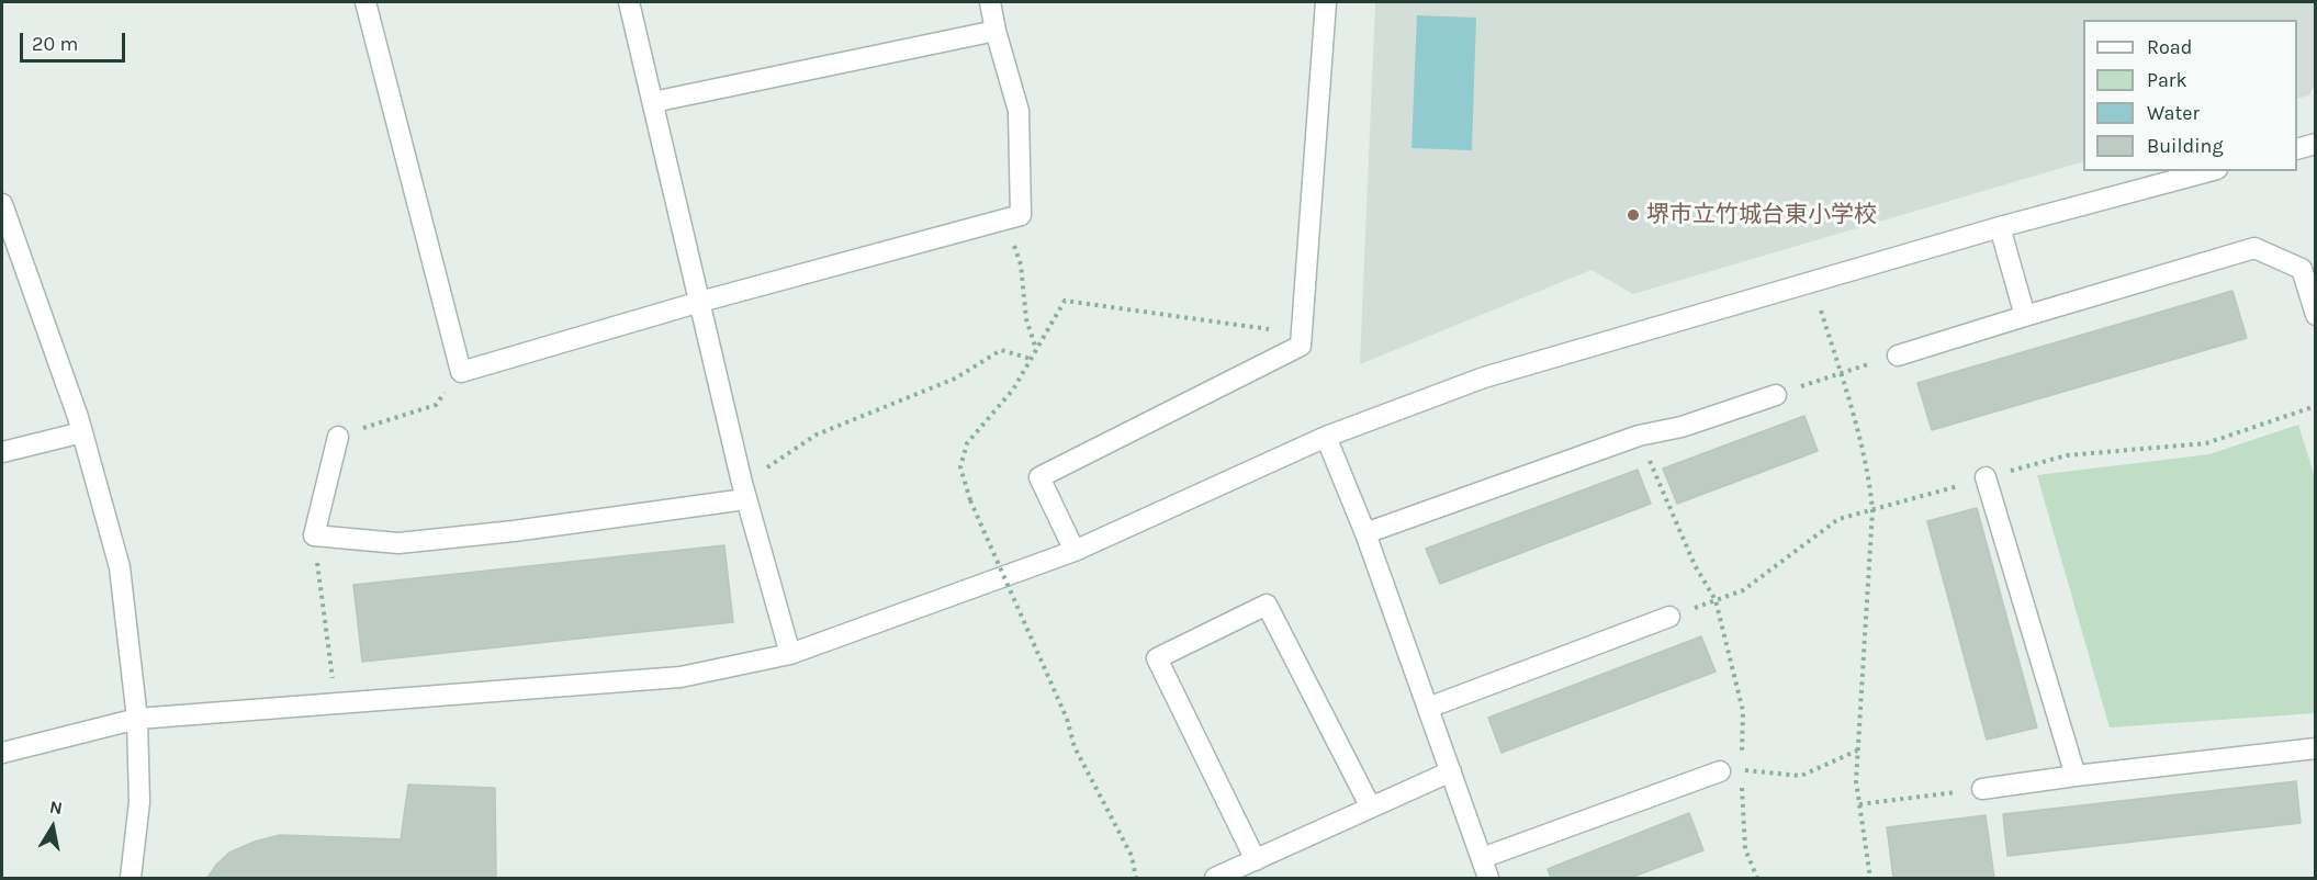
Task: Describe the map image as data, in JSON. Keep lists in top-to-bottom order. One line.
{"places":["堺市立竹城台東小学校"],"legend":["Road","Park","Water","Building"],"scale_bar":"20 m","north":"top"}
